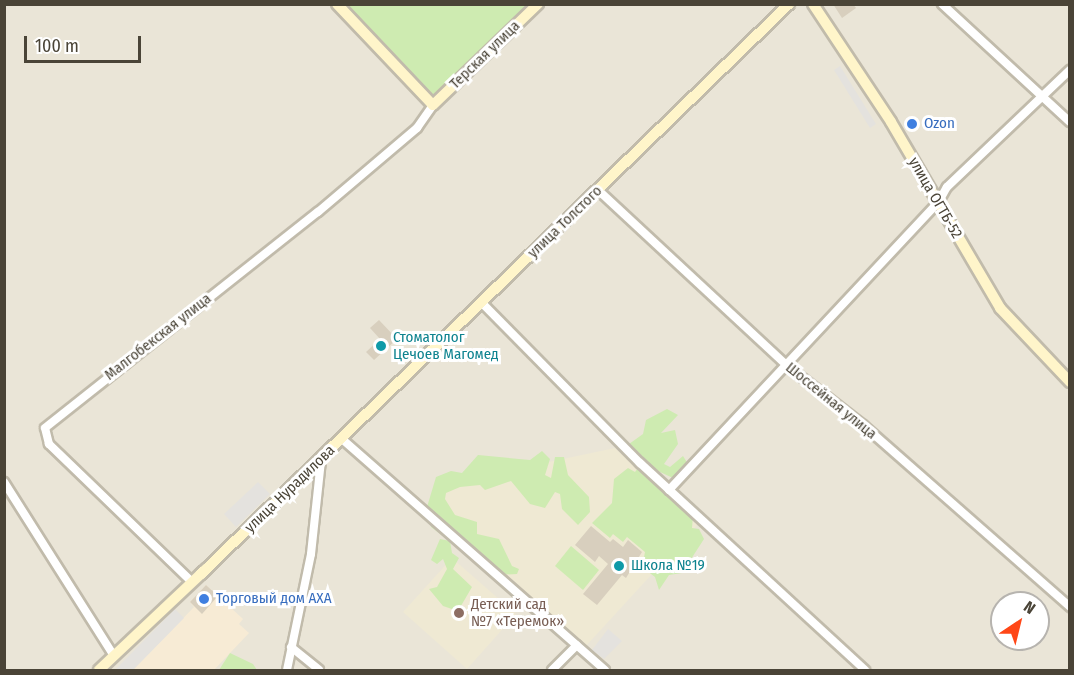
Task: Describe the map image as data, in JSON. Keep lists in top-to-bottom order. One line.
{"streets":{"street":["Терская улица","улица ОГТБ-52","улица Толстого","Малгобекская улица","Шоссейная улица","улица Нурадилова"]},"crossings":[["Терская улица","Малгобекская улица"],["улица Толстого","Шоссейная улица"],["улица Толстого","улица Нурадилова"],["Малгобекская улица","улица Нурадилова"]],"places":["Ozon","Стоматолог Цечоев Магомед","Школа №19","Торговый дом АХА","Детский сад №7 «Теремок»"],"scale_bar":"100 m","north":"top right"}
